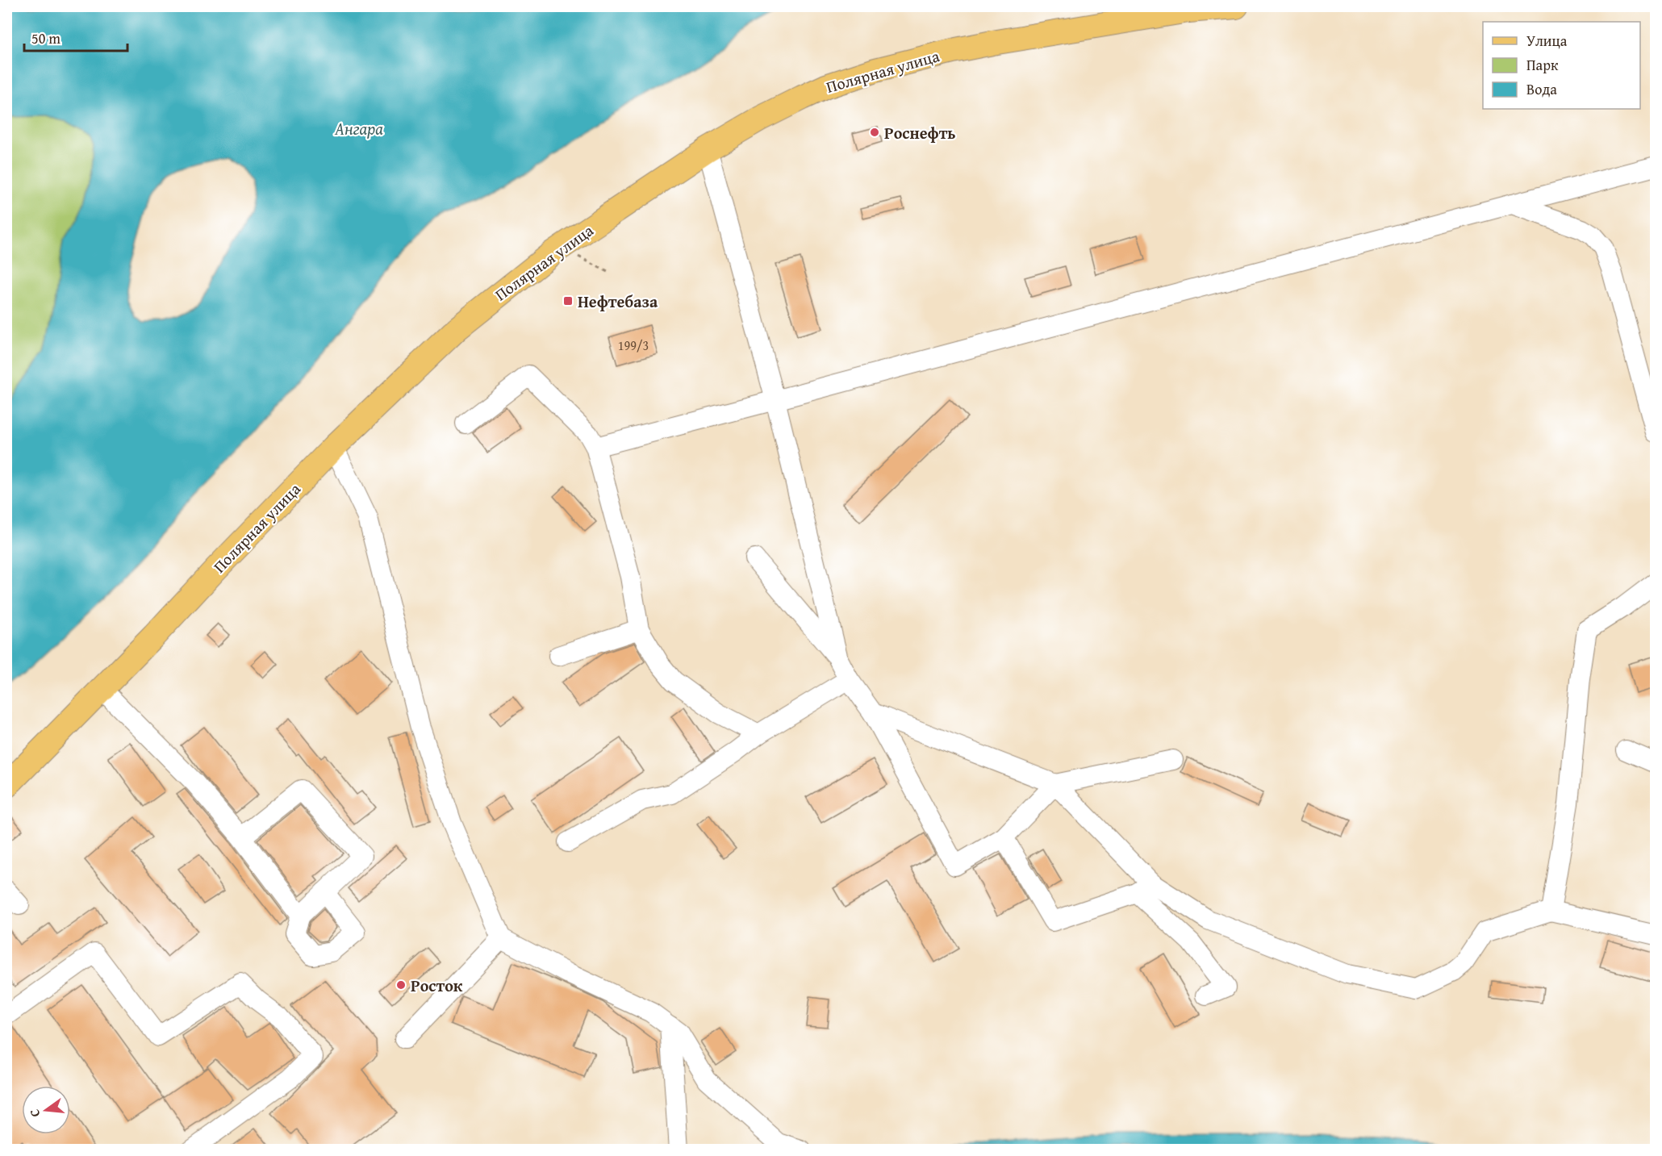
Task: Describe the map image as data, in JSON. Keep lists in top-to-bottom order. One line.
{"streets":{"main road":["Полярная улица"]},"water":["Ангара"],"places":{"other":["Роснефть","Росток"],"transit":["Нефтебаза"]},"house_numbers":["199/3"],"legend":["Улица","Парк","Вода"],"scale_bar":"50 m","north":"left"}
